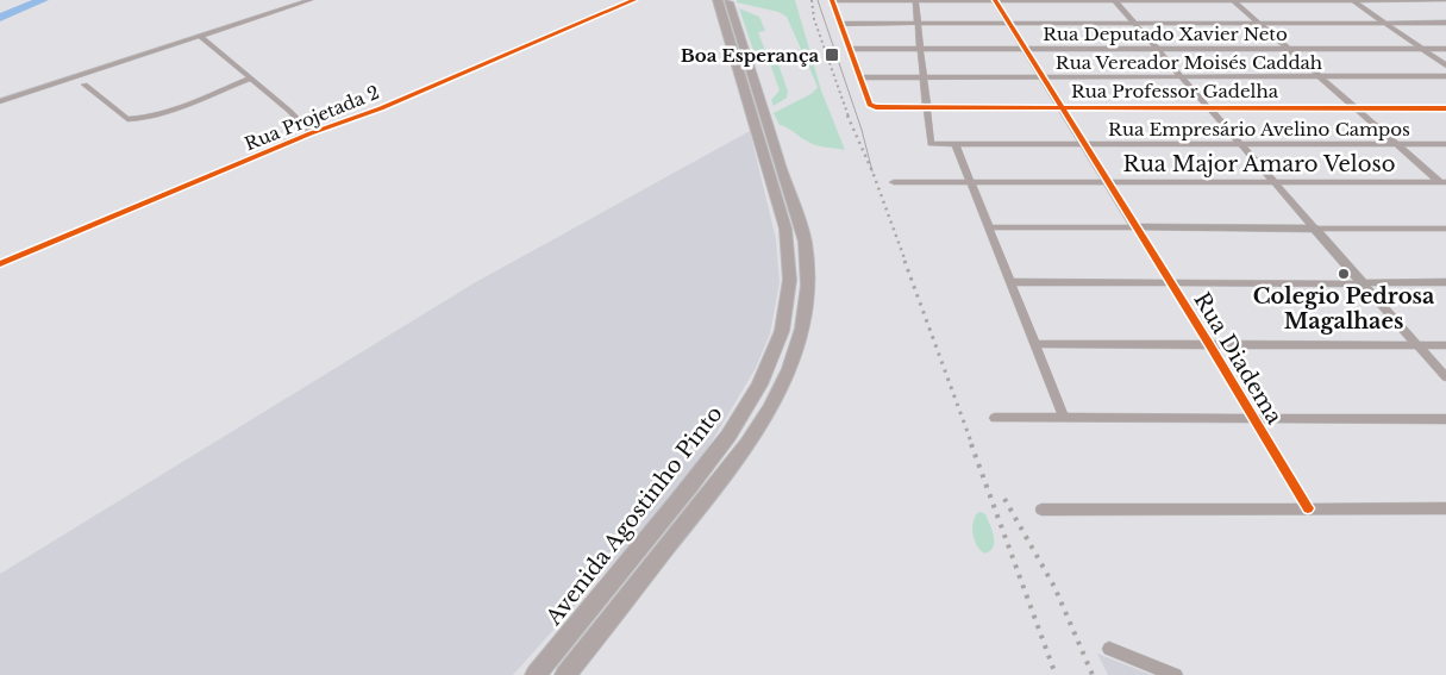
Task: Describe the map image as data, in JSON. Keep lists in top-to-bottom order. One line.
{"streets":{"main road":["Avenida Agostinho Pinto"],"street":["Rua Deputado Xavier Neto","Rua Vereador Moisés Caddah","Rua Professor Gadelha","Rua Projetada 2","Rua Empresário Avelino Campos","Rua Major Amaro Veloso","Rua Diadema"]},"crossings":[["Rua Professor Gadelha","Rua Empresário Avelino Campos"]],"places":{"transit":["Boa Esperança"],"other":["Colegio Pedrosa Magalhaes"]}}
